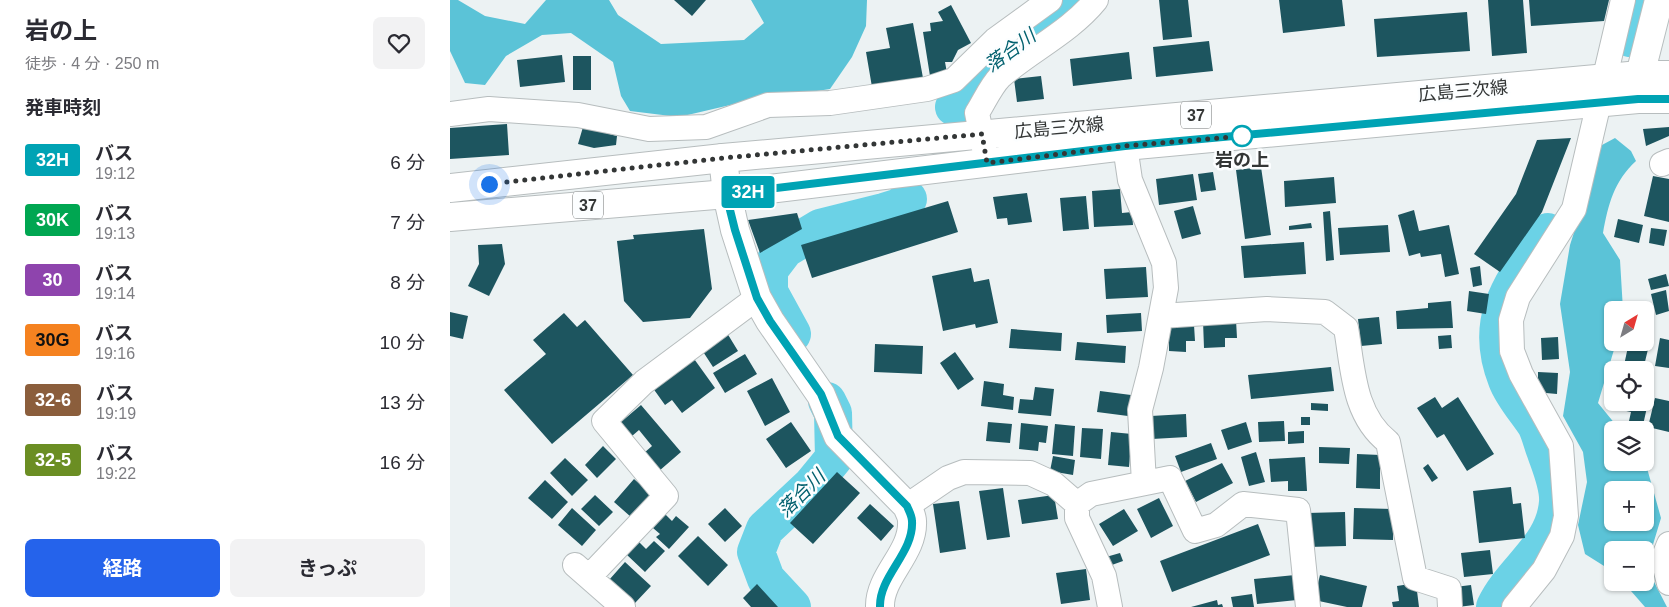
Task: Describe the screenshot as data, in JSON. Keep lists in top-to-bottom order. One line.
{"streets":{"main road":["広島三次線","37"]},"water":["落合川"],"places":["岩の上"],"lines":["bus line 32H"],"north":"top right","page":{"heading":[["岩の上","徒歩 · 4 分 · 250 m"],"発車時刻"],"on_map":"32H","list":[{"mark":"32H","name":"バス","note":"19:12","value":"6 分"},{"mark":"30K","name":"バス","note":"19:13","value":"7 分"},{"mark":"30","name":"バス","note":"19:14","value":"8 分"},{"mark":"30G","name":"バス","note":"19:16","value":"10 分"},{"mark":"32-6","name":"バス","note":"19:19","value":"13 分"},{"mark":"32-5","name":"バス","note":"19:22","value":"16 分"}],"map_buttons":["+","−"],"buttons":["経路","きっぷ"]}}
